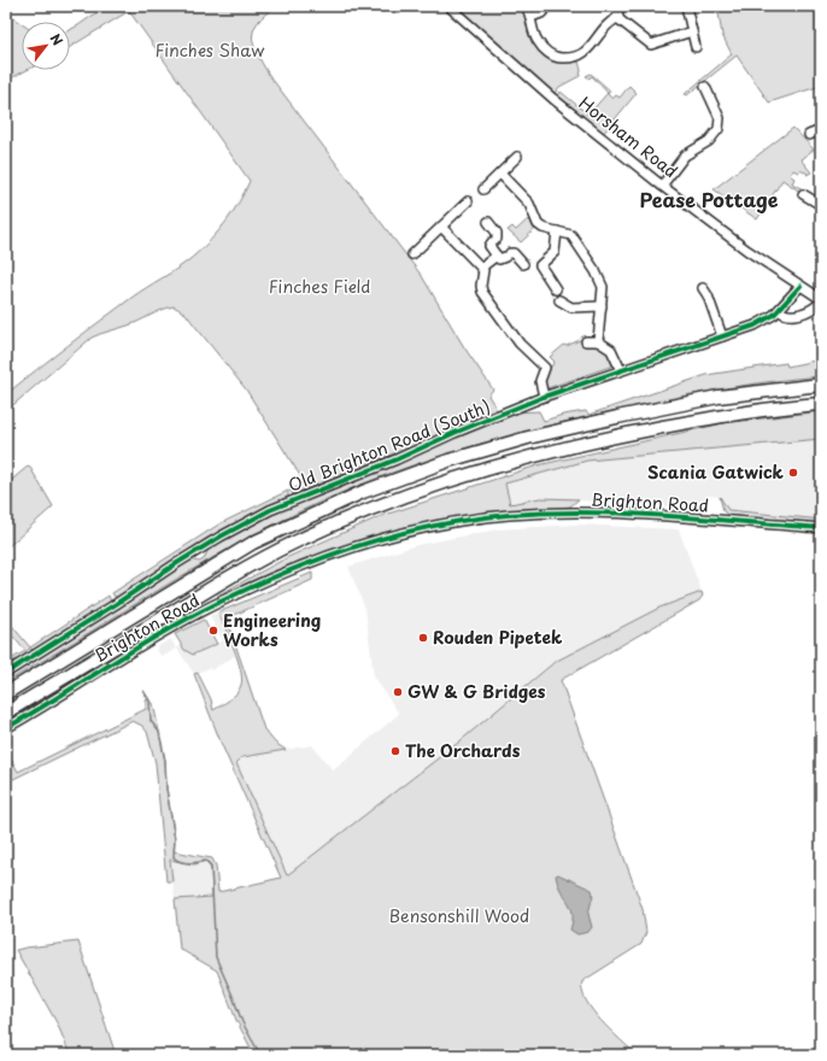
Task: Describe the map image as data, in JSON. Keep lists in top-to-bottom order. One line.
{"streets":{"street":["Horsham Road","Old Brighton Road (South)","Brighton Road"]},"crossings":[["Horsham Road","Old Brighton Road (South)"]],"districts":["Pease Pottage"],"parks":["Finches Shaw","Finches Field","Bensonshill Wood"],"places":["Scania Gatwick","Engineering Works","Rouden Pipetek","GW & G Bridges","The Orchards"],"north":"top right"}
